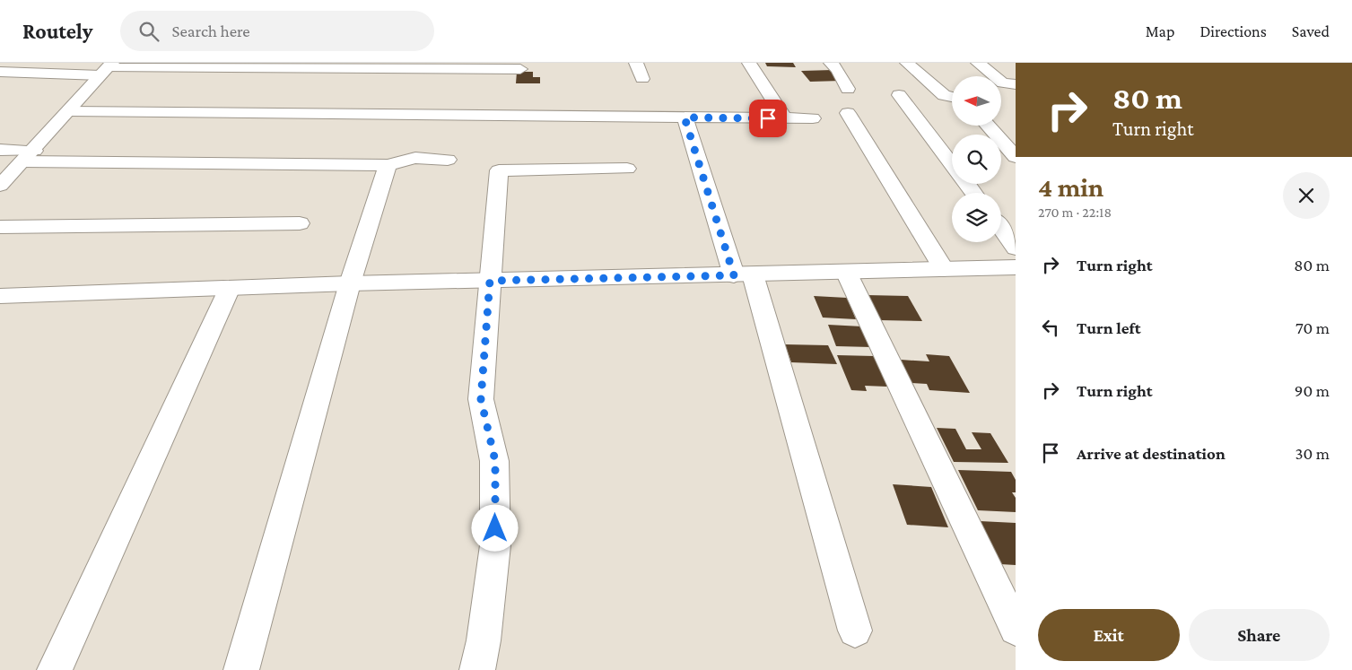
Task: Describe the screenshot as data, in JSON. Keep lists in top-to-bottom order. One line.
{"north":"left","page":{"header":"Routely","search":"Search here","nav":["Map","Directions","Saved"],"turn":["80 m","Turn right"],"heading":["4 min","270 m · 22:18"],"list":[{"name":"Turn right","value":"80 m"},{"name":"Turn left","value":"70 m"},{"name":"Turn right","value":"90 m"},{"name":"Arrive at destination","value":"30 m"}],"buttons":["Exit","Share"]}}
